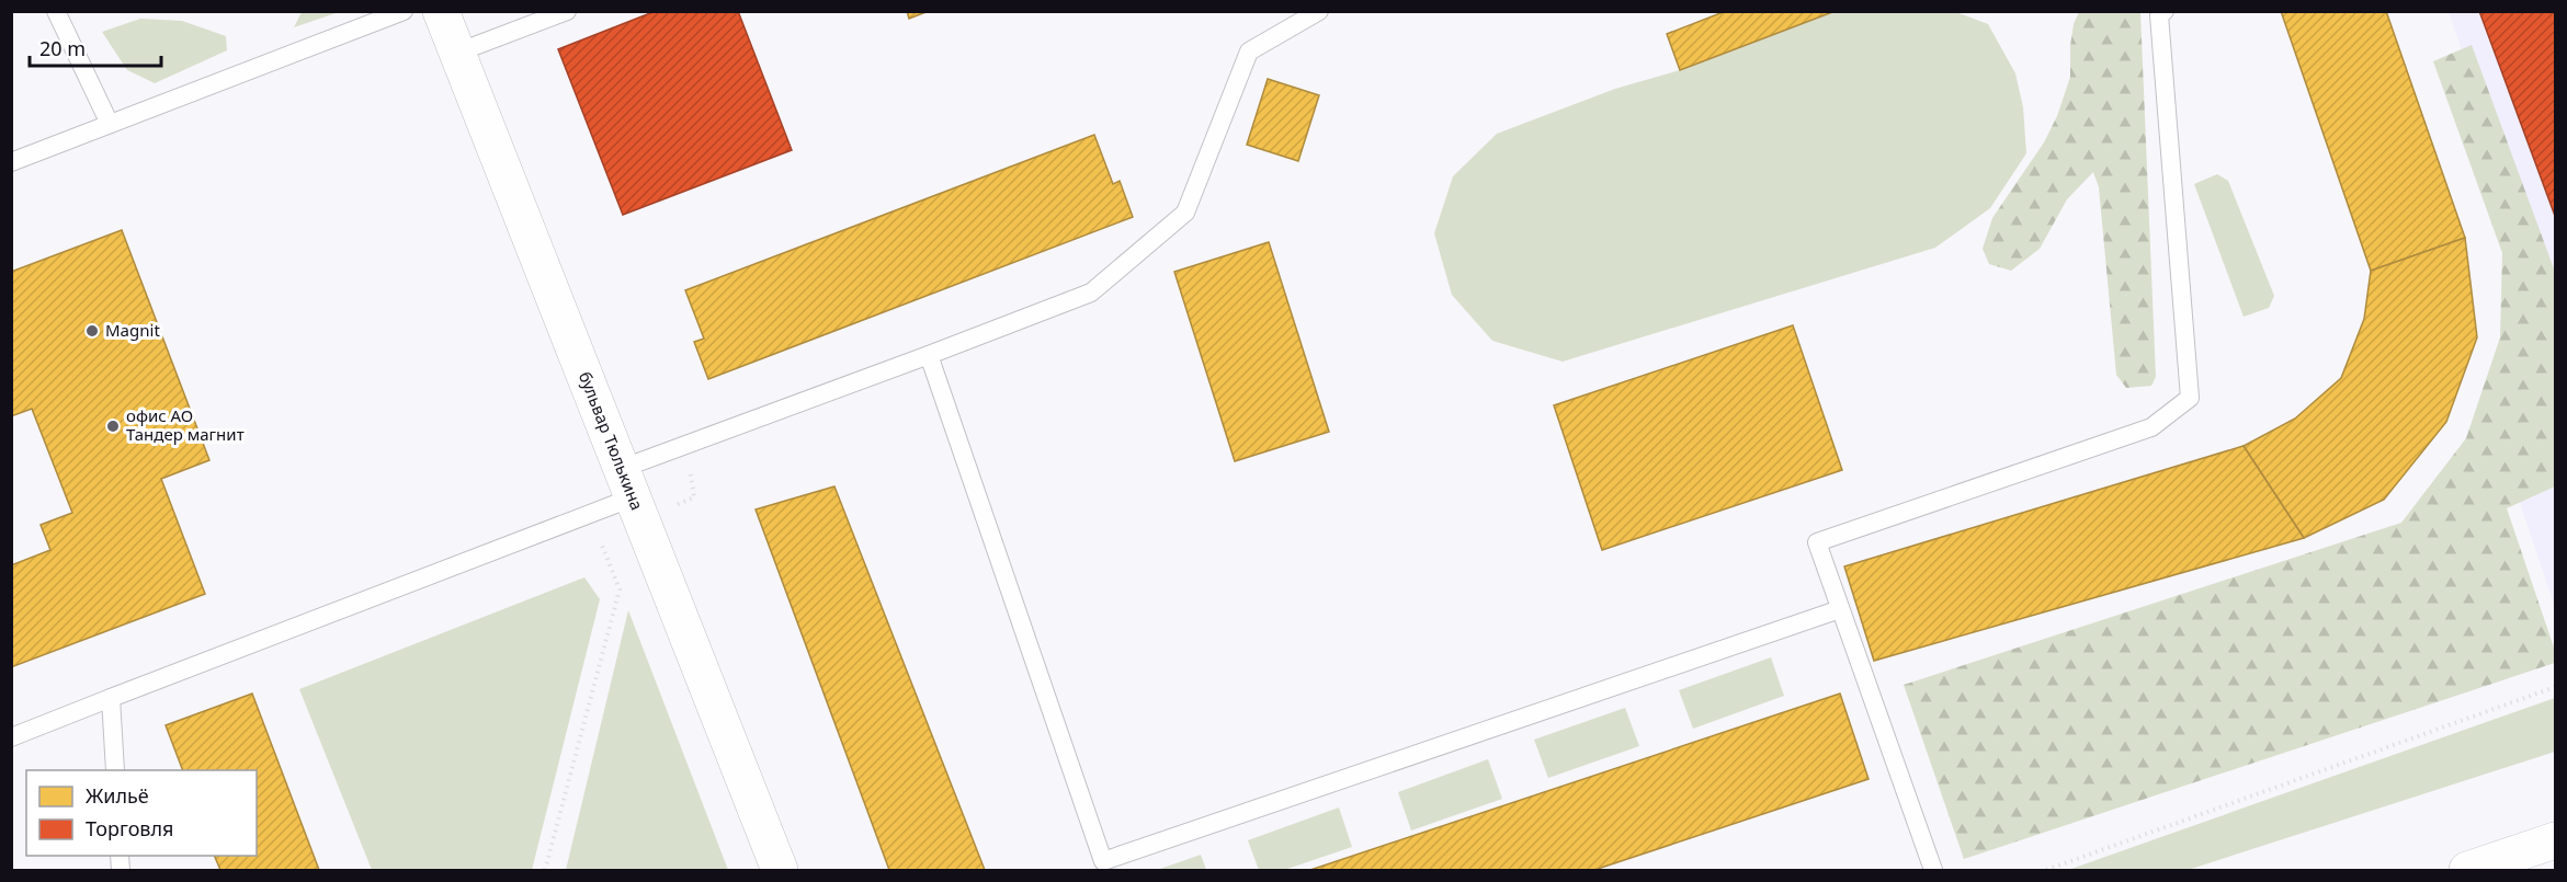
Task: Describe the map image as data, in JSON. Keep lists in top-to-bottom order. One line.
{"streets":{"street":["бульвар Тюлькина"]},"places":["Magnit","офис АО Тандер магнит"],"legend":["Жильё","Торговля"],"scale_bar":"20 m"}
